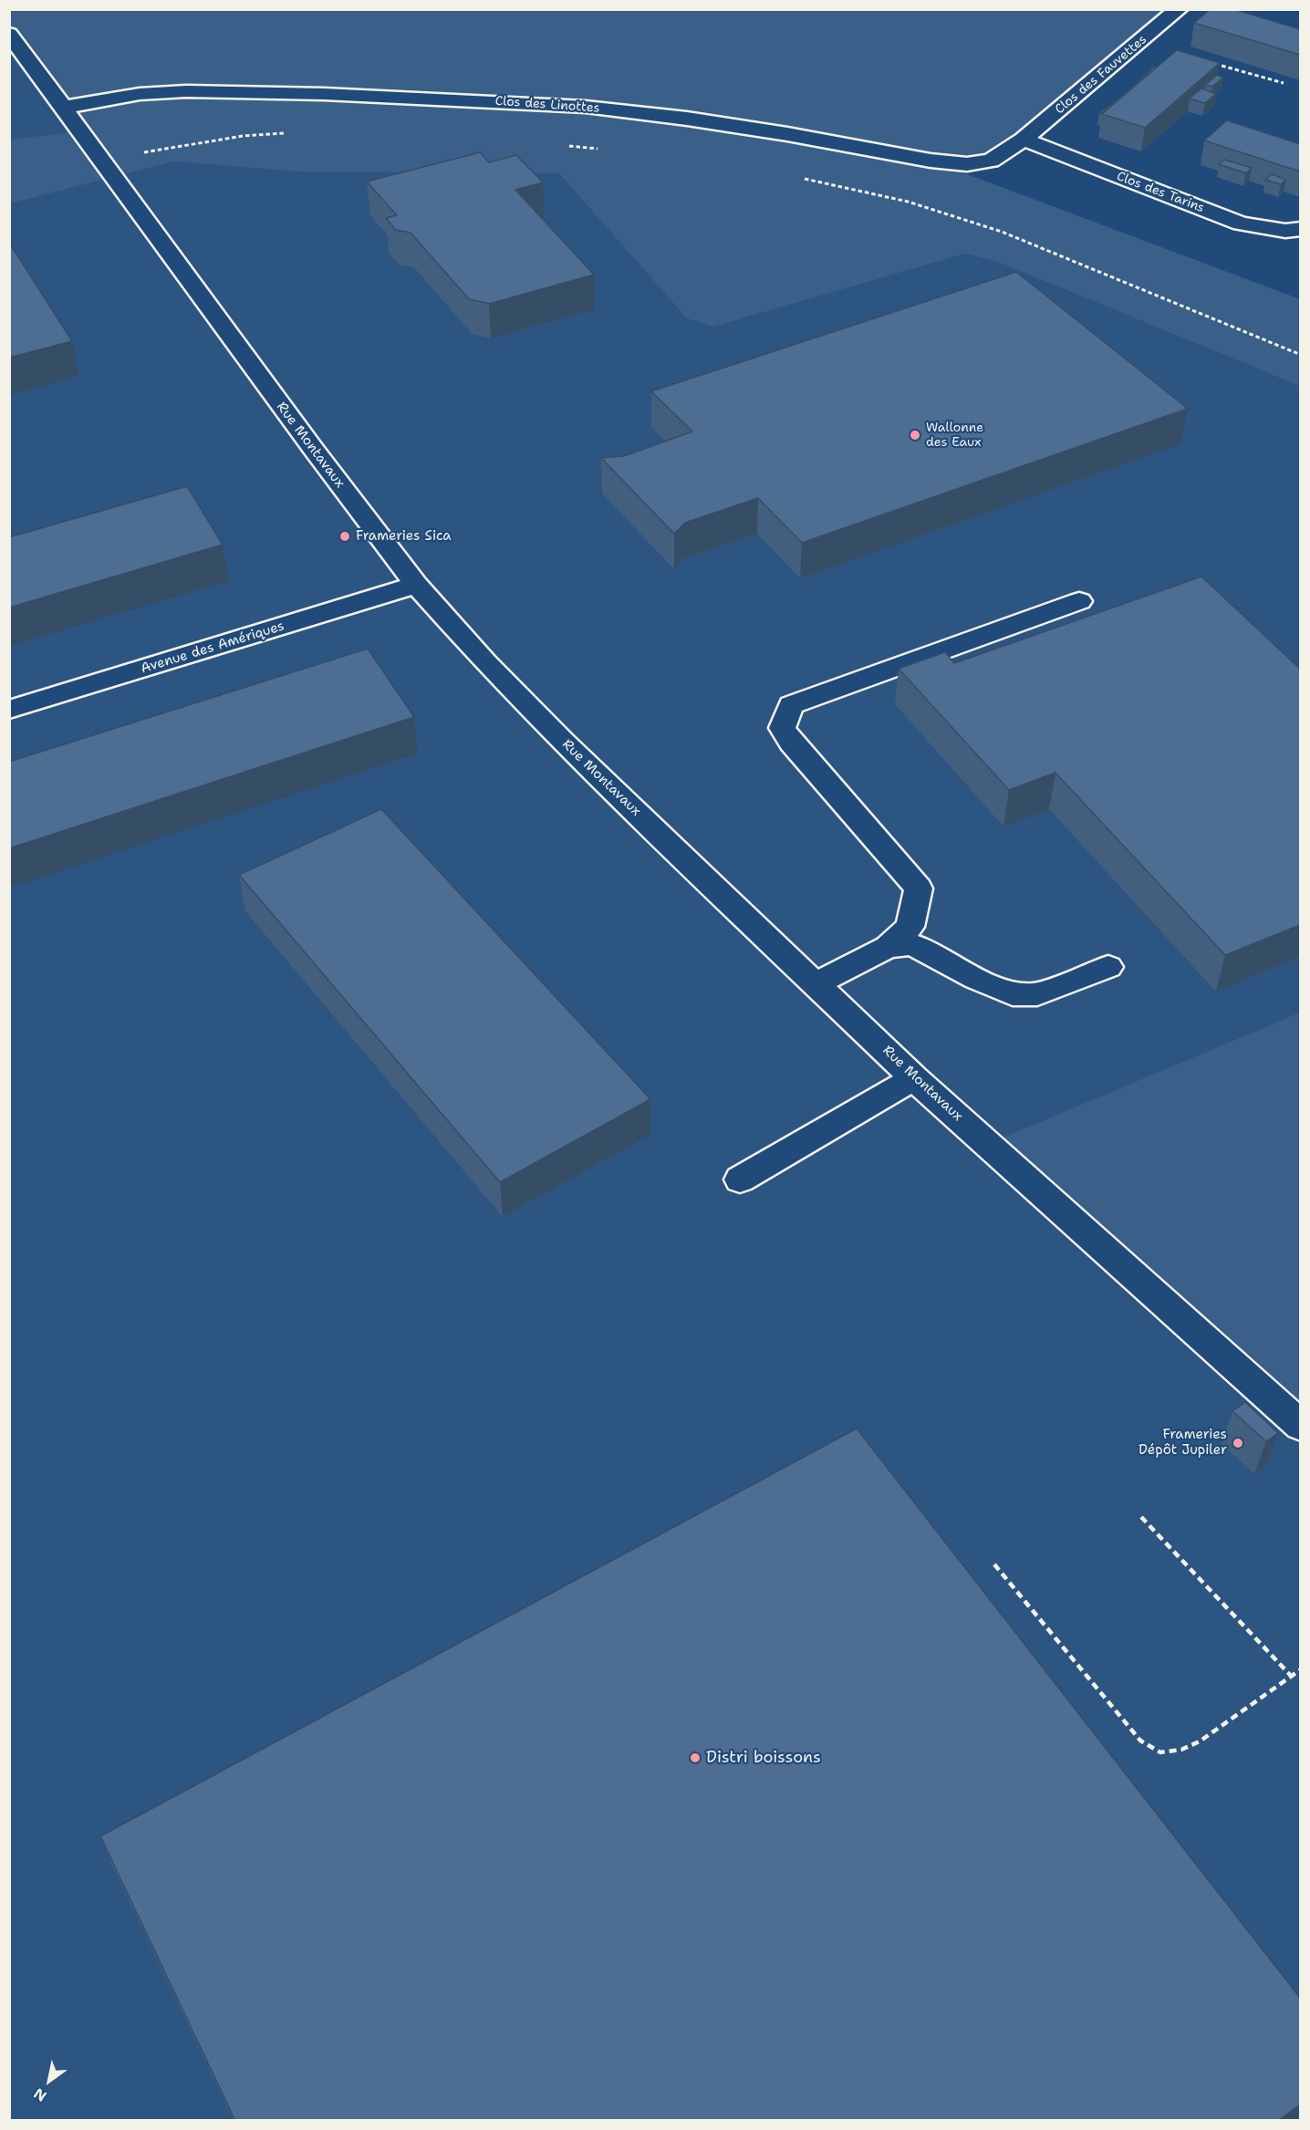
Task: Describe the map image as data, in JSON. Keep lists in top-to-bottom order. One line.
{"streets":{"street":["Clos des Fauvettes","Clos des Linottes","Clos des Tarins","Rue Montavaux","Avenue des Amériques"]},"crossings":[["Clos des Fauvettes","Clos des Linottes"],["Clos des Fauvettes","Clos des Tarins"],["Clos des Linottes","Clos des Tarins"],["Clos des Linottes","Rue Montavaux"],["Rue Montavaux","Avenue des Amériques"]],"places":["Wallonne des Eaux","Frameries Sica","Frameries Dépôt Jupiler","Distri boissons"],"north":"bottom left"}
